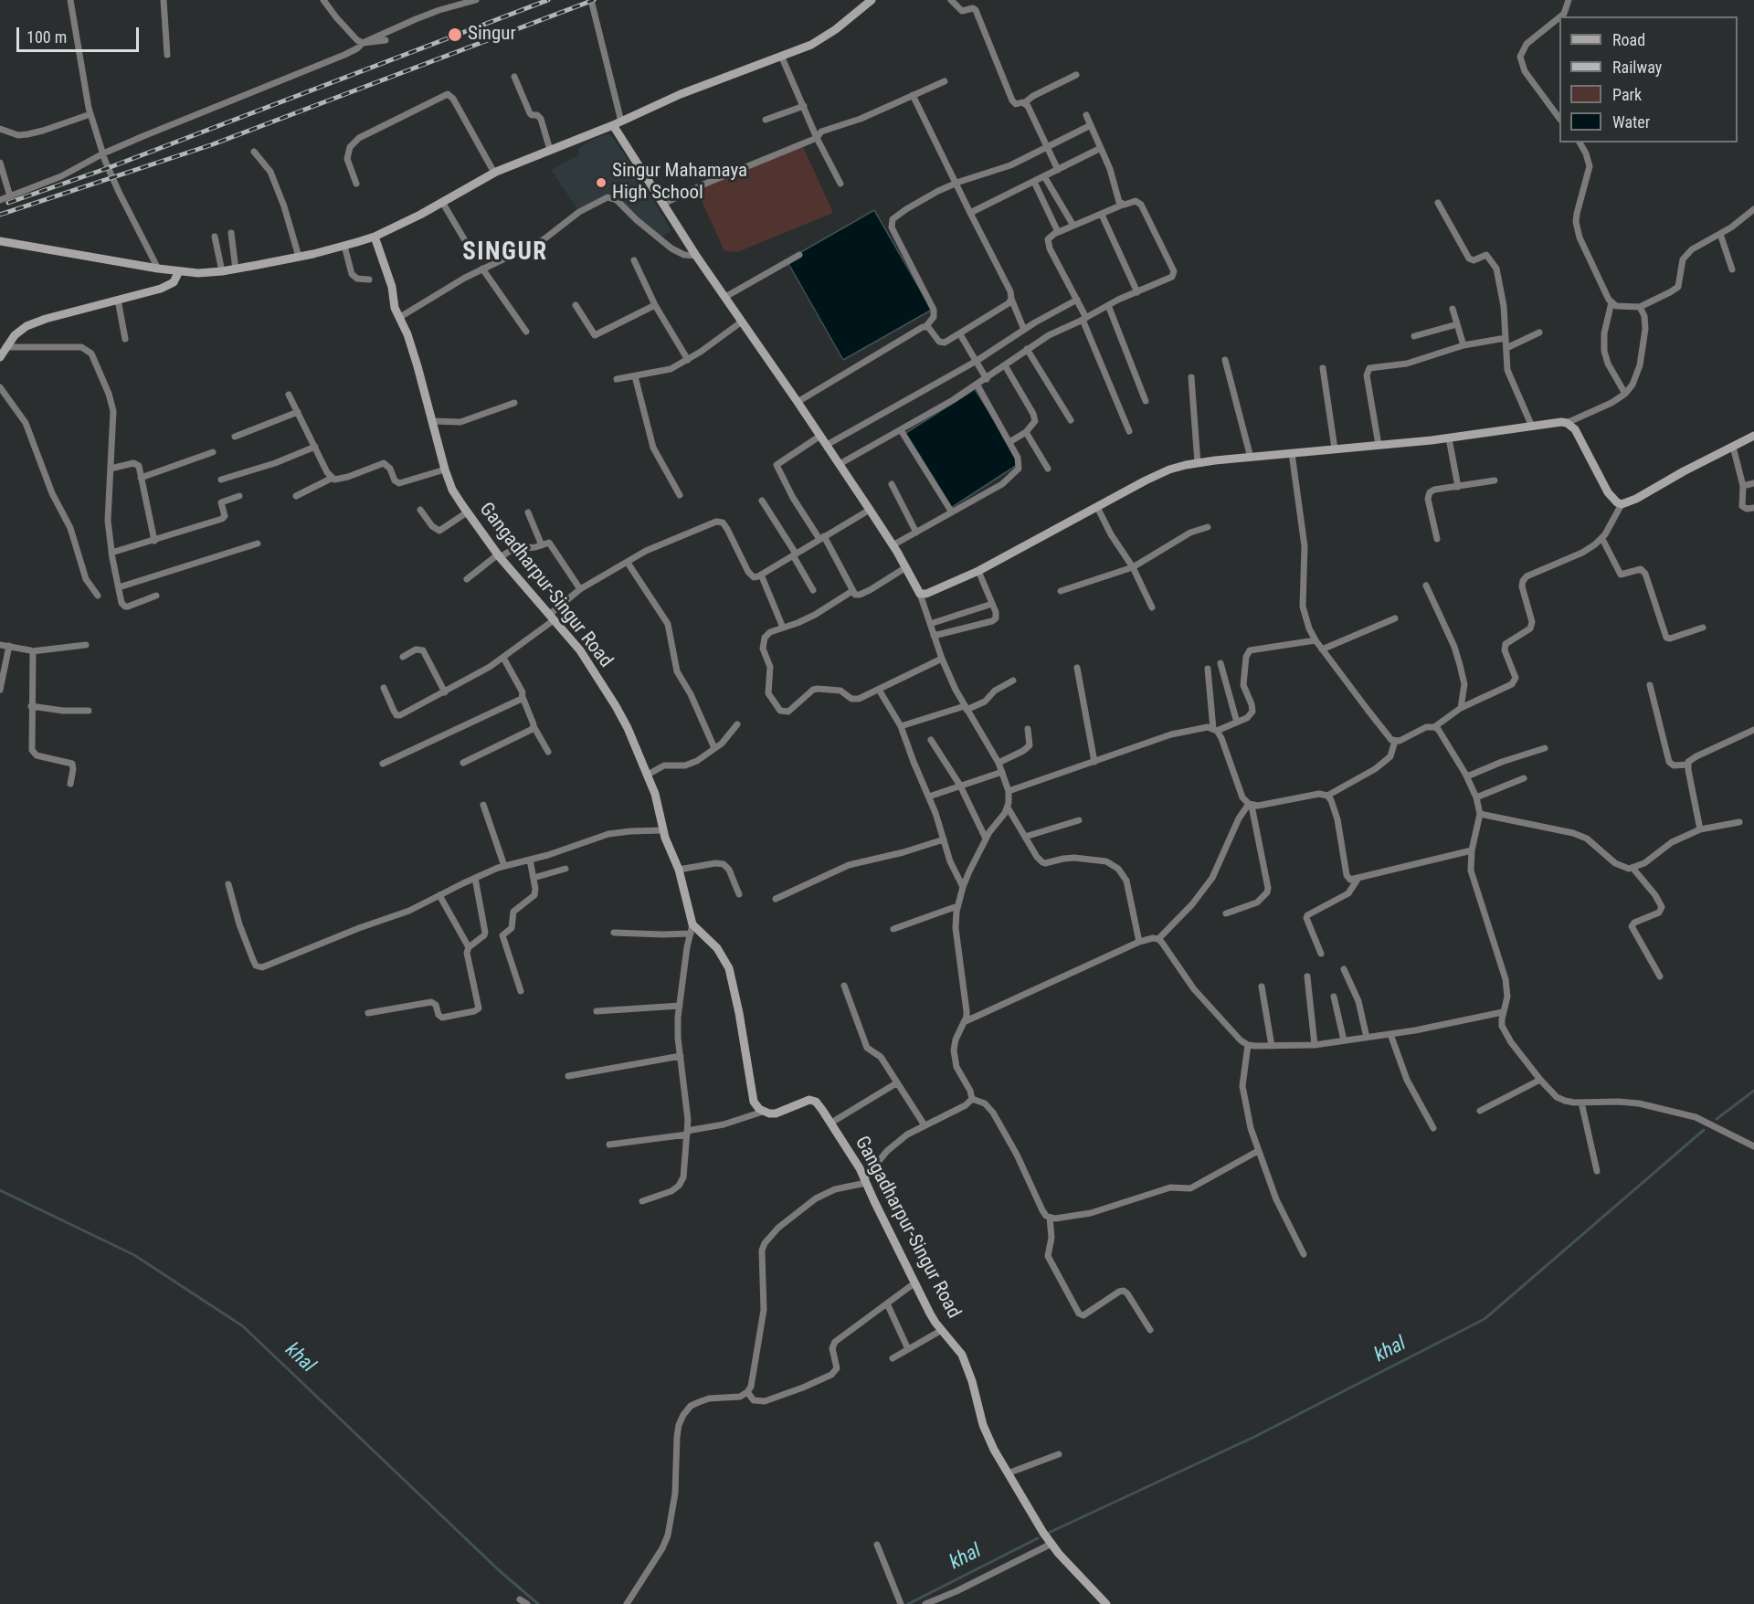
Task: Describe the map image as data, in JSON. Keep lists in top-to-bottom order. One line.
{"streets":{"street":["Gangadharpur-Singur Road"]},"districts":["SINGUR"],"water":["khal"],"places":["Singur","Singur Mahamaya High School"],"legend":["Road","Railway","Park","Water"],"scale_bar":"100 m"}
